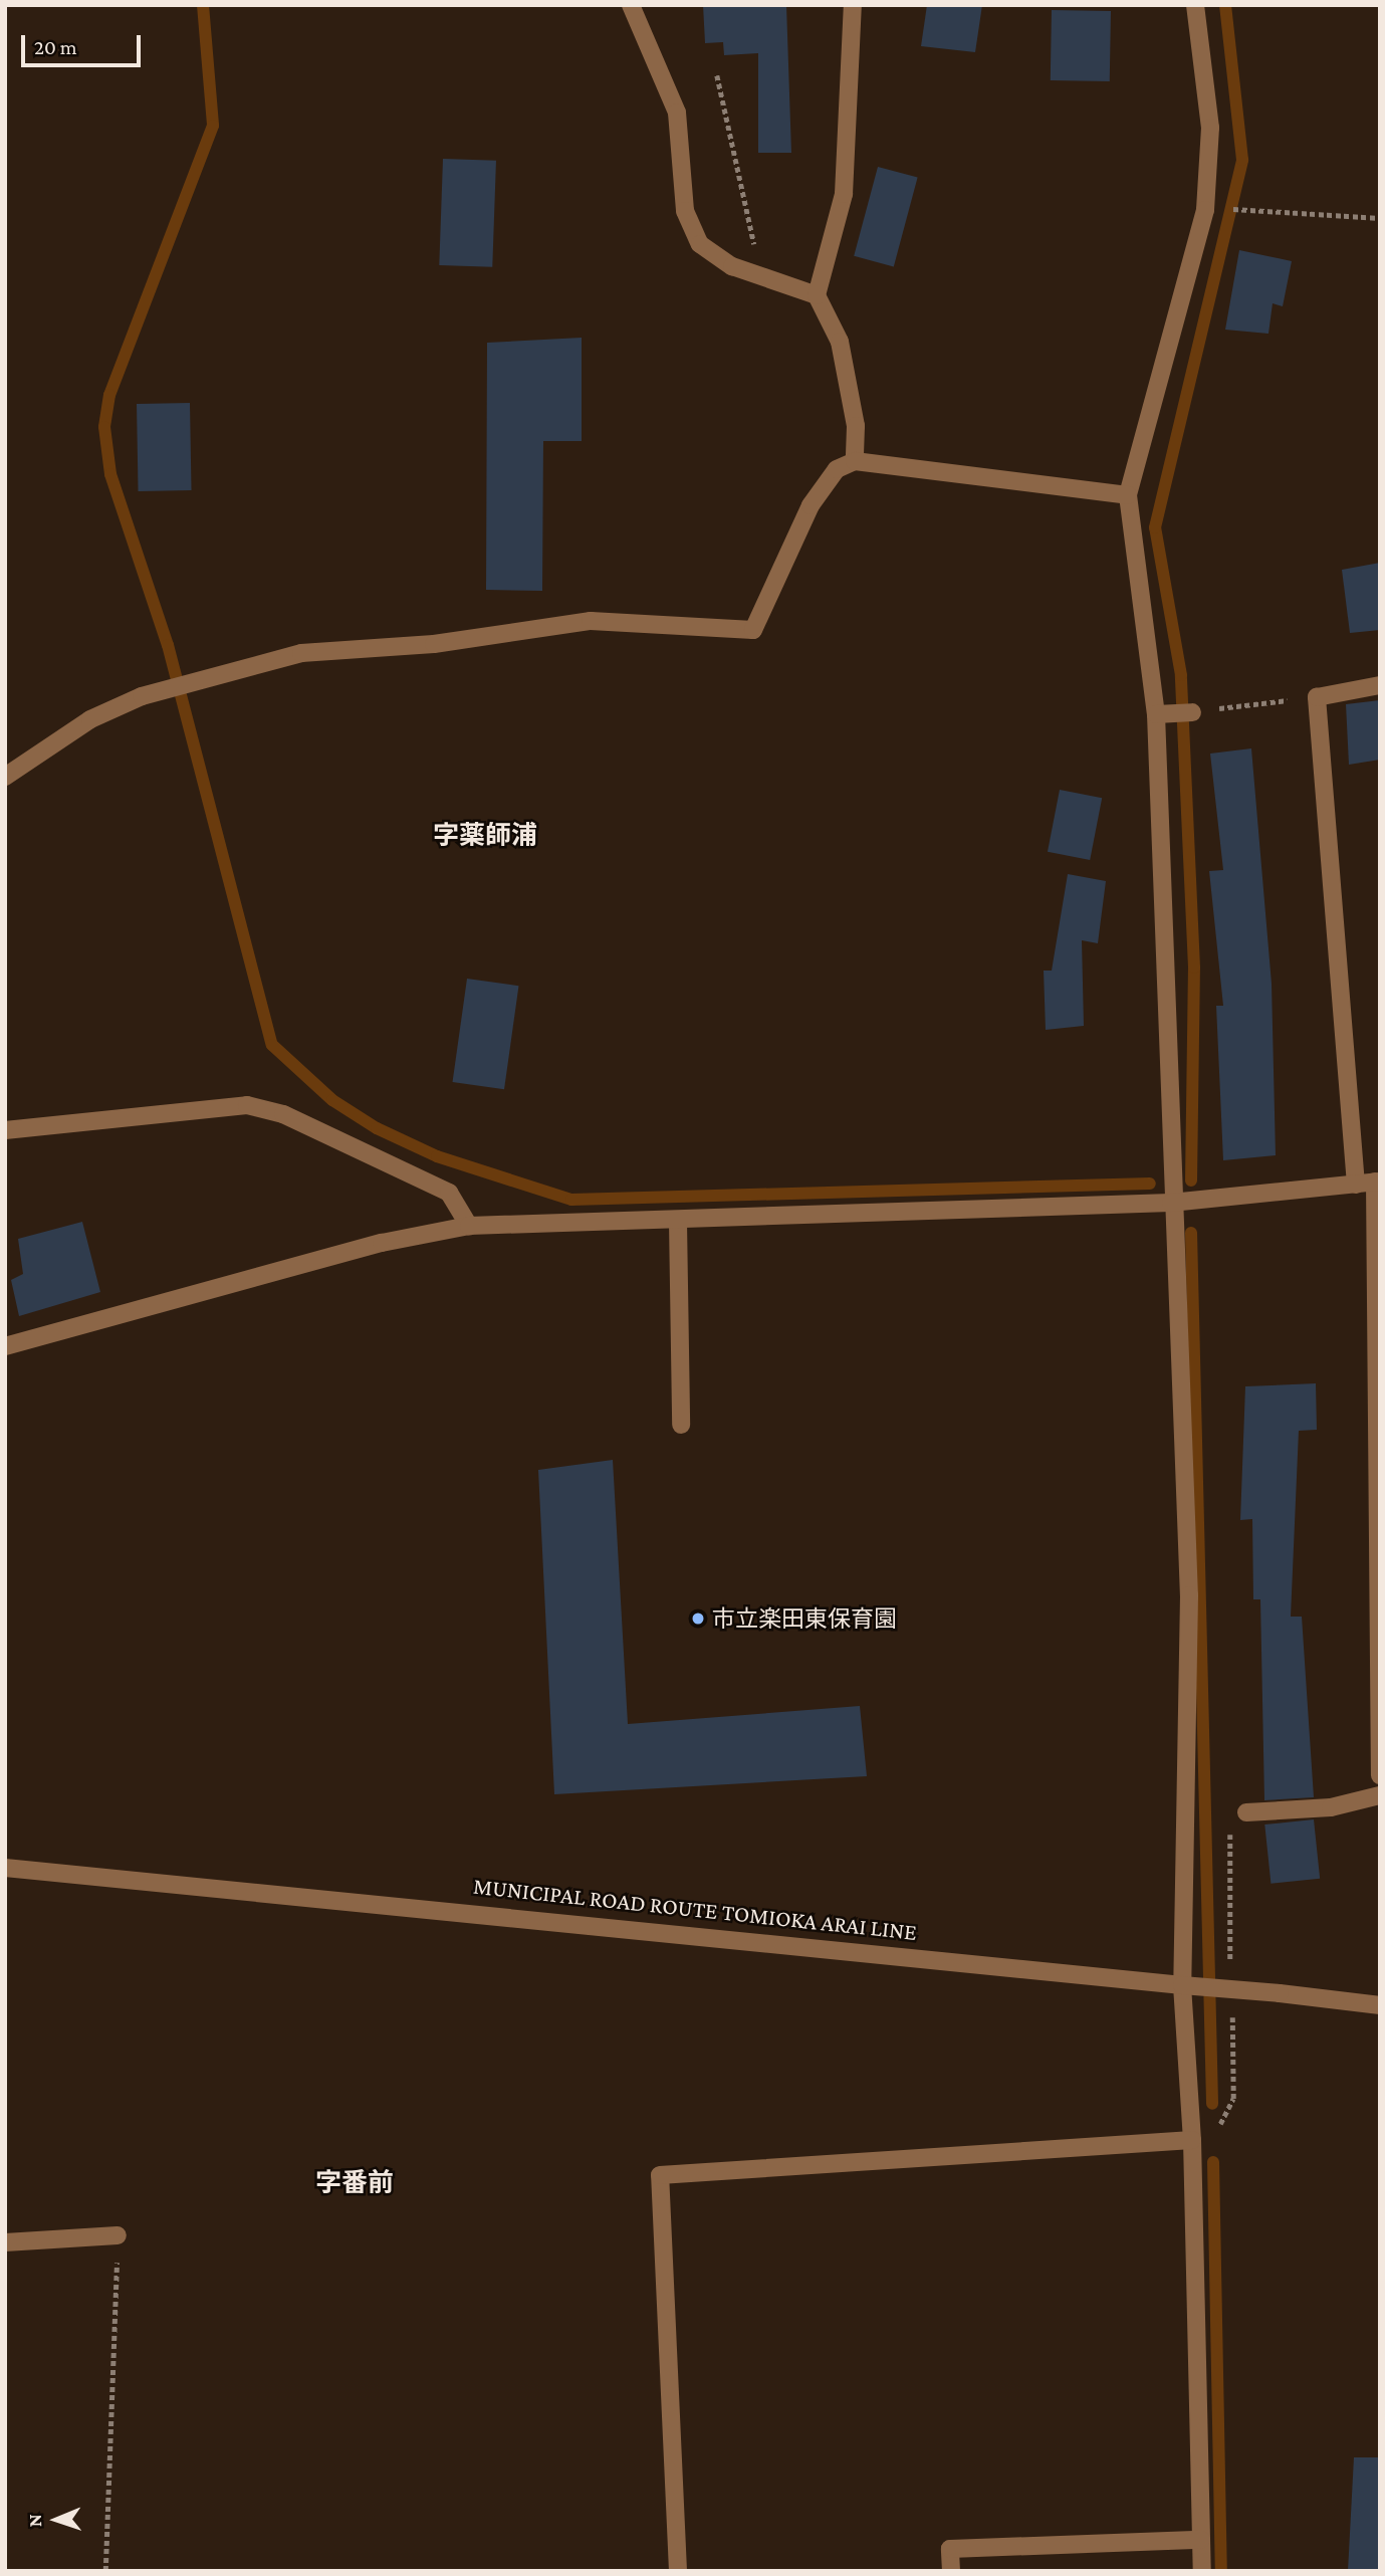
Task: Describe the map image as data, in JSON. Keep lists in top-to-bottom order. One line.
{"streets":{"street":["MUNICIPAL ROAD ROUTE TOMIOKA ARAI LINE"]},"districts":["字薬師浦","字番前"],"places":["市立楽田東保育園"],"scale_bar":"20 m","north":"left"}
